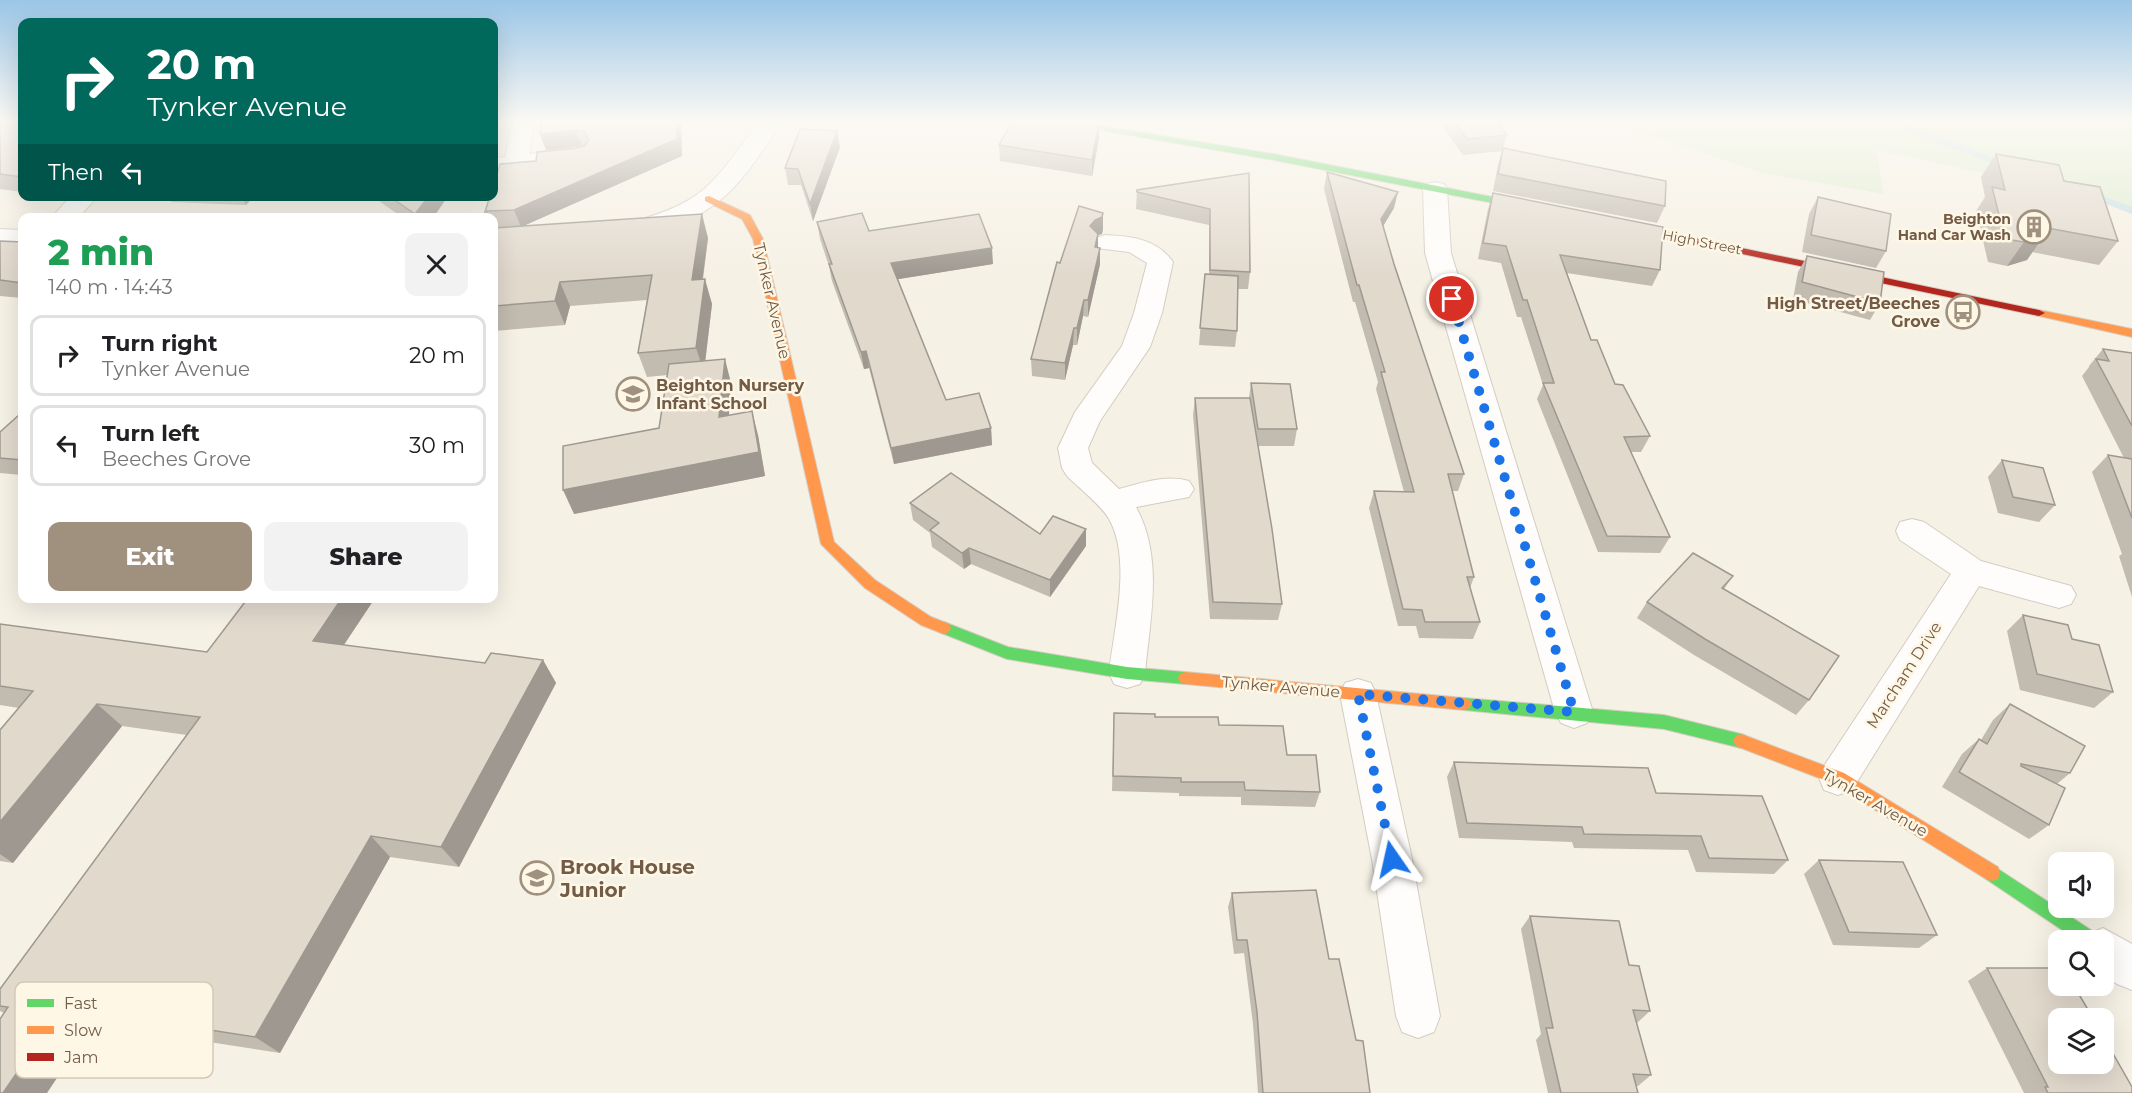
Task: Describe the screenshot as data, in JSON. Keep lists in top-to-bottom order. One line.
{"streets":{"street":["High Street","Tynker Avenue","Marcham Drive"]},"crossings":[["Tynker Avenue","Marcham Drive"]],"places":{"building":["Beighton Hand Car Wash"],"bus stop":["High Street/Beeches Grove"],"school or university":["Beighton Nursery Infant School","Brook House Junior"]},"legend":["Fast","Slow","Jam"],"page":{"turn":["20 m","Tynker Avenue"],"then":"Then","heading":["2 min","140 m · 14:43"],"list":[{"name":"Turn right","note":"Tynker Avenue","value":"20 m"},{"name":"Turn left","note":"Beeches Grove","value":"30 m"}],"buttons":["Exit","Share"]}}
